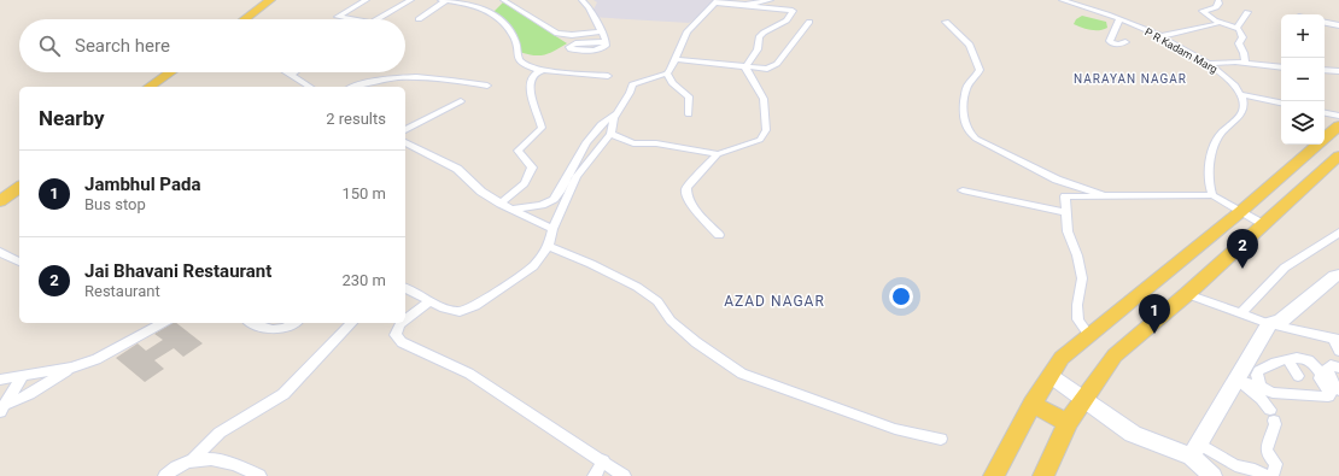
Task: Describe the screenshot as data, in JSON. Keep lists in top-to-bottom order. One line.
{"streets":{"street":["P R Kadam Marg"]},"districts":["NARAYAN NAGAR","AZAD NAGAR"],"page":{"map_buttons":["+","−"],"search":"Search here","heading":["Nearby","2 results"],"list":[{"mark":"1","name":"Jambhul Pada","note":"Bus stop","value":"150 m"},{"mark":"2","name":"Jai Bhavani Restaurant","note":"Restaurant","value":"230 m"}],"pins":["2","1"]}}
